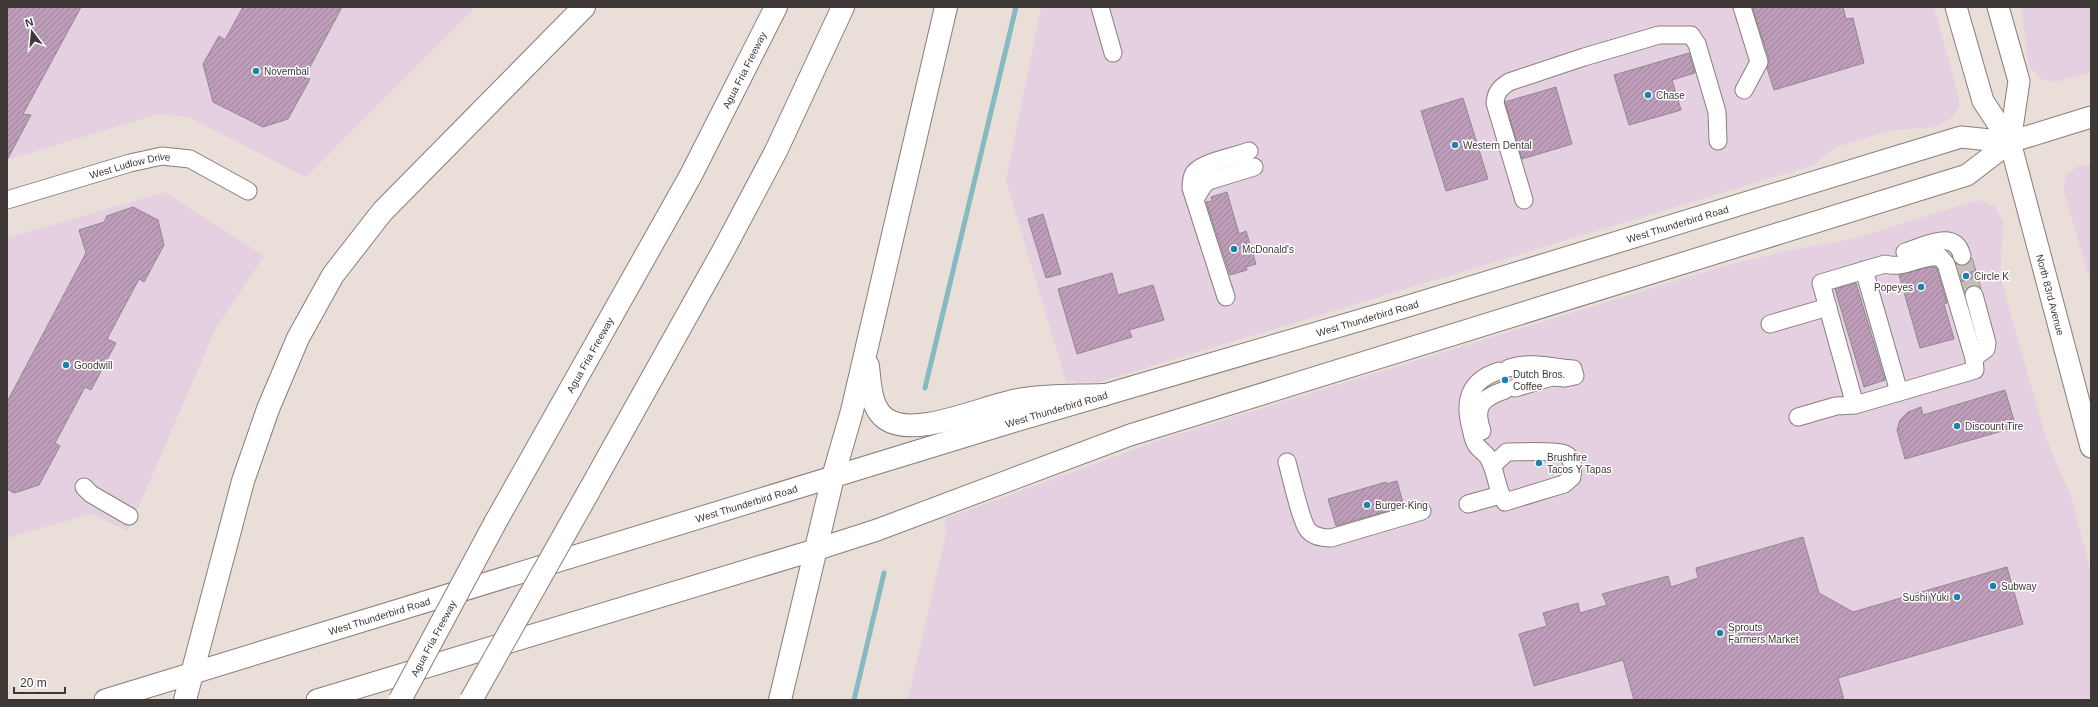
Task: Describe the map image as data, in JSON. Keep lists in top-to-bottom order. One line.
{"streets":{"highway":["Agua Fria Freeway"],"main road":["West Thunderbird Road","North 83rd Avenue"],"street":["West Ludlow Drive"]},"crossings":[["West Thunderbird Road","North 83rd Avenue"]],"places":["Novembal","Chase","Western Dental","McDonald's","Circle K","Popeyes","Goodwill","Dutch Bros. Coffee","Discount Tire","Brushfire Tacos Y Tapas","Burger King","Subway","Sushi Yuki","Sprouts Farmers Market"],"scale_bar":"20 m","north":"top"}
